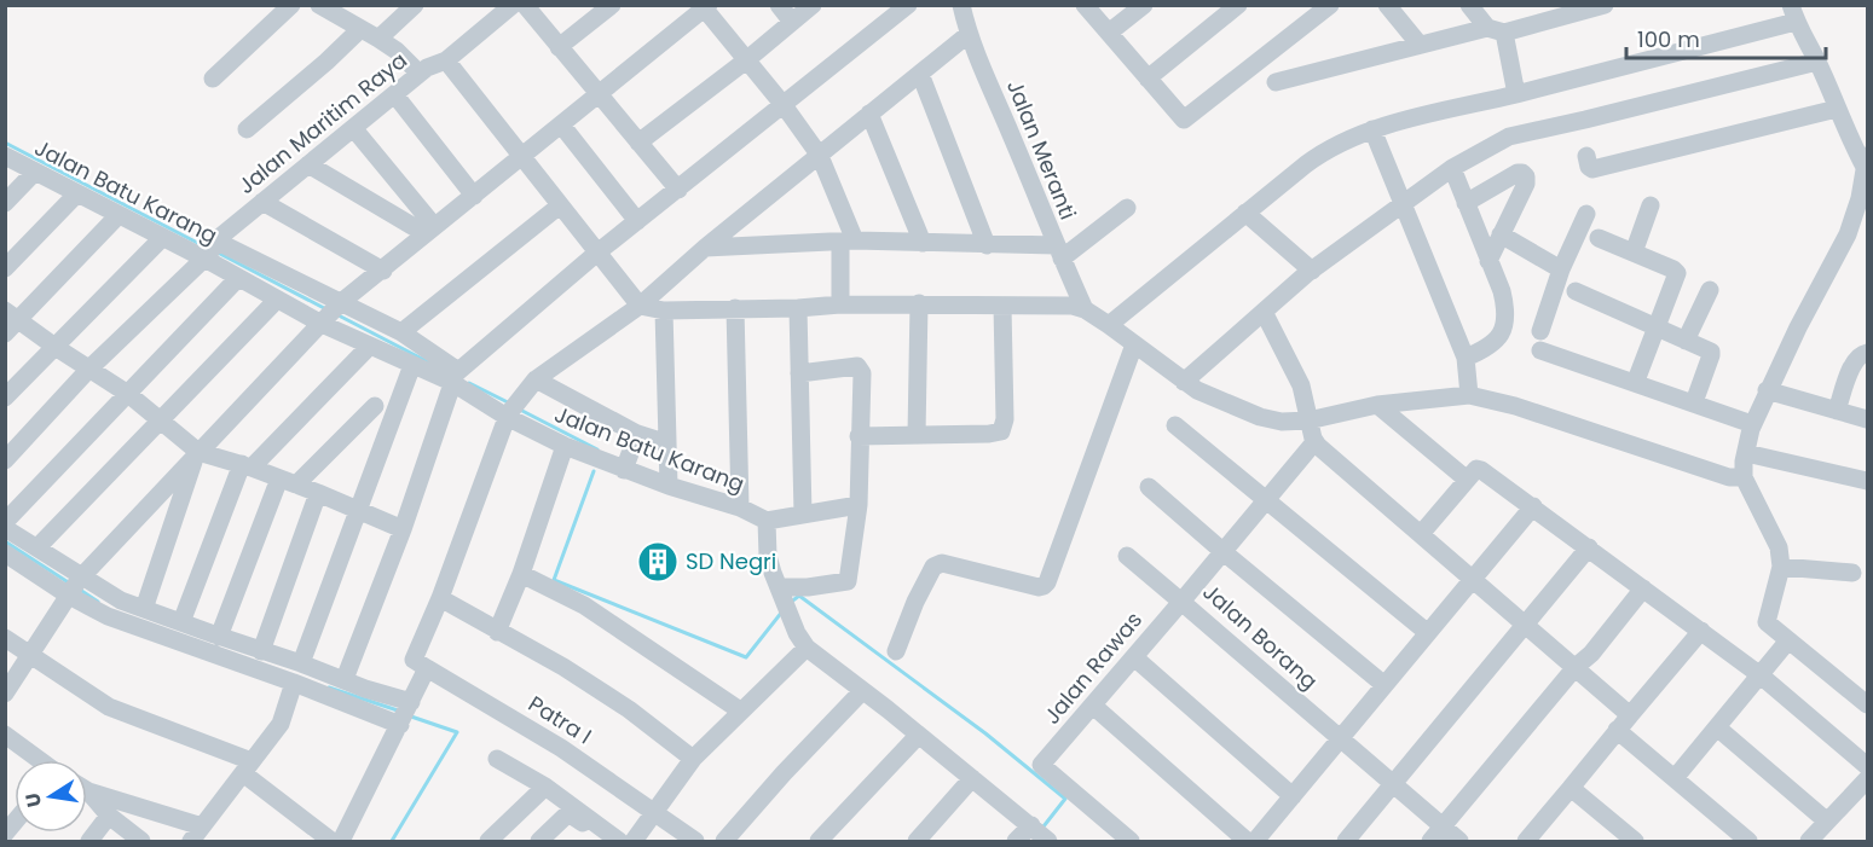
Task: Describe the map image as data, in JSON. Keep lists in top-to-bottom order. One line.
{"streets":{"street":["Jalan Maritim Raya","Jalan Meranti","Jalan Batu Karang","Jalan Borang","Jalan Rawas","Patra I"]},"crossings":[["Jalan Maritim Raya","Jalan Batu Karang"],["Jalan Borang","Jalan Rawas"]],"places":{"building":["SD Negri"]},"scale_bar":"100 m","north":"left"}
